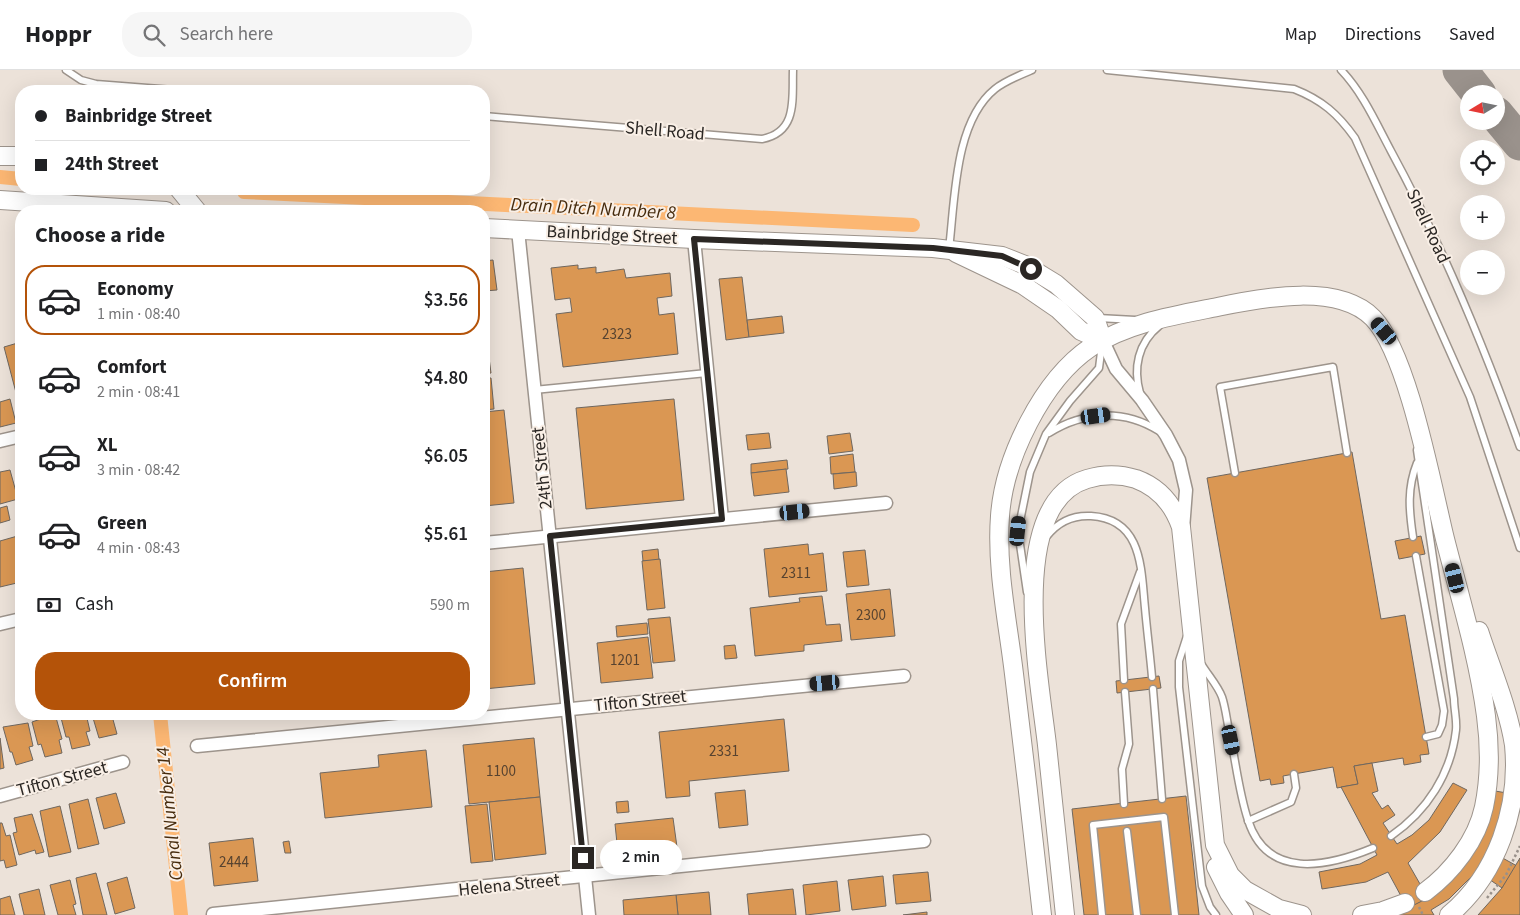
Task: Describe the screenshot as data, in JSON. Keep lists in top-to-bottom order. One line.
{"streets":{"main road":["Bainbridge Street"],"street":["24th Street","Tifton Street","Helena Street"],"lane":["Shell Road"]},"crossings":[["Bainbridge Street","24th Street"],["24th Street","Tifton Street"],["24th Street","Helena Street"]],"water":["Drain Ditch Number 8","Canal Number 14"],"house_numbers":["2323","2311","2300","1201","2331","1100","2444"],"north":"left","page":{"header":"Hoppr","search":"Search here","nav":["Map","Directions","Saved"],"map_buttons":["+","−"],"banner":["Bainbridge Street","24th Street"],"heading":"Choose a ride","list":[{"name":"Economy","note":"1 min · 08:40","value":"$3.56"},{"name":"Comfort","note":"2 min · 08:41","value":"$4.80"},{"name":"XL","note":"3 min · 08:42","value":"$6.05"},{"name":"Green","note":"4 min · 08:43","value":"$5.61"}],"pay":["Cash","590 m"],"buttons":"Confirm","bubble":"2 min"}}
